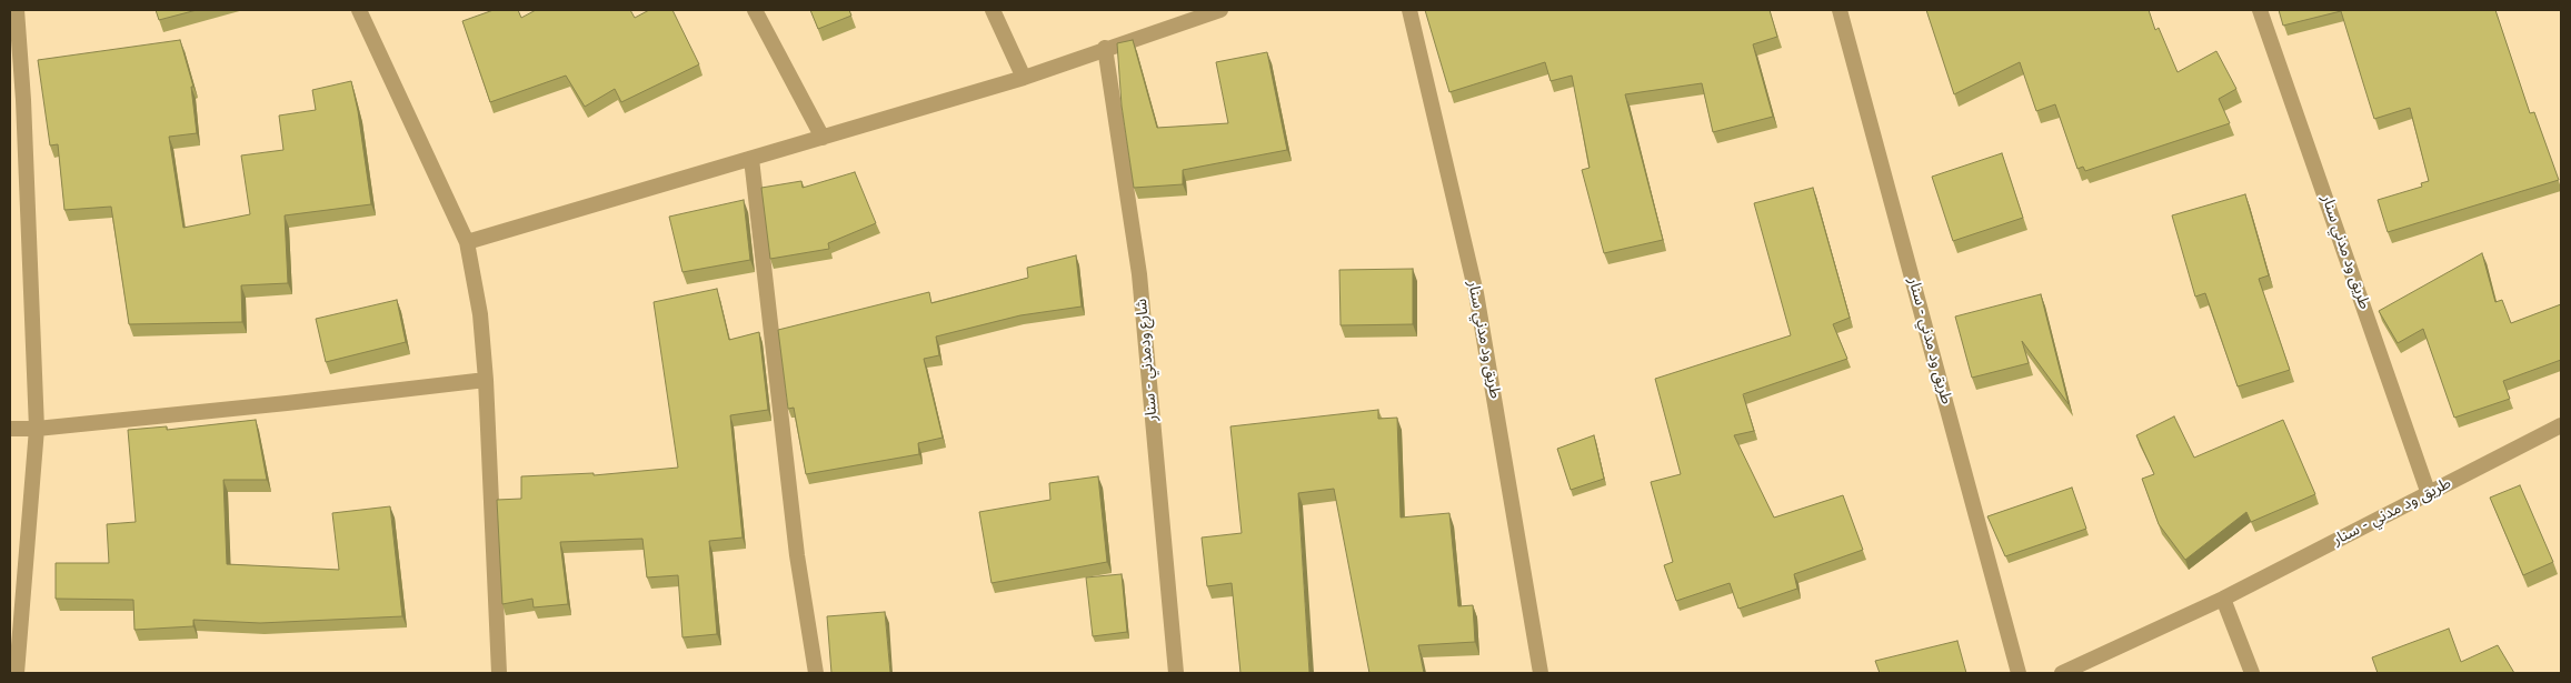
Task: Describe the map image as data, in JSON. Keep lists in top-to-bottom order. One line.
{"streets":{"street":["طريق ود مدني سنار","طريق ود مدني - سنار","شارع ودمدني - سنار"]},"crossings":[["طريق ود مدني سنار","طريق ود مدني - سنار"]]}
